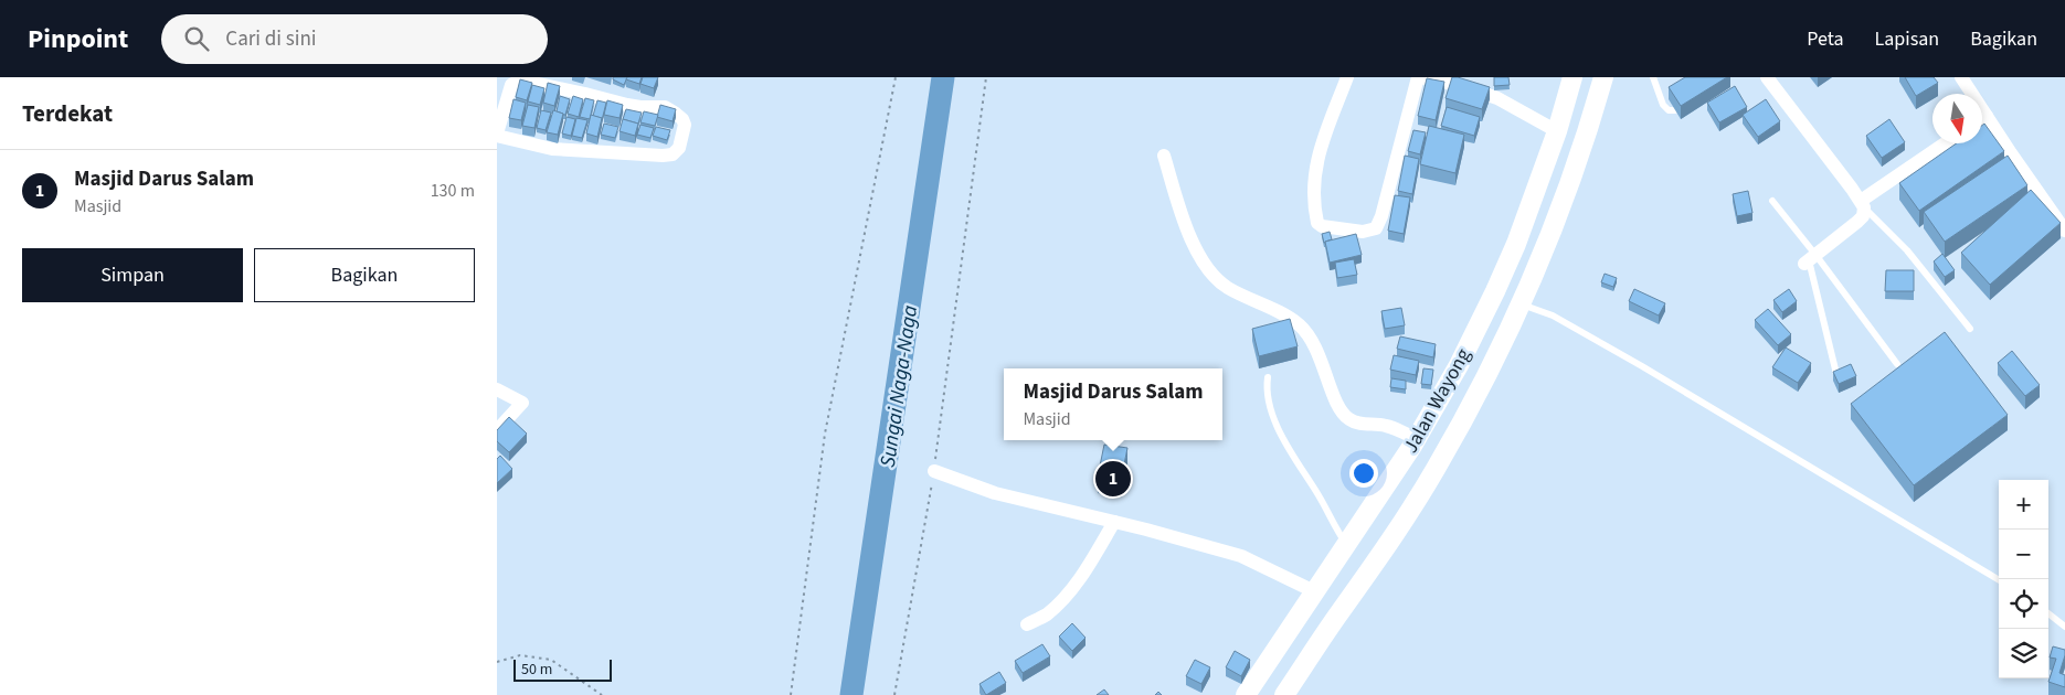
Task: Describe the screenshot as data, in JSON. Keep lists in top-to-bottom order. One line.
{"streets":{"main road":["Jalan Wayong"]},"water":["Sungai Naga-Naga"],"scale_bar":"50 m","north":"bottom","page":{"header":"Pinpoint","search":"Cari di sini","nav":["Peta","Lapisan","Bagikan"],"heading":"Terdekat","list":[{"mark":"1","name":"Masjid Darus Salam","note":"Masjid","value":"130 m"}],"buttons":["Simpan","Bagikan"],"popup":["Masjid Darus Salam","Masjid"],"pins":"1","map_buttons":["+","−"],"scale":"50 m"}}
